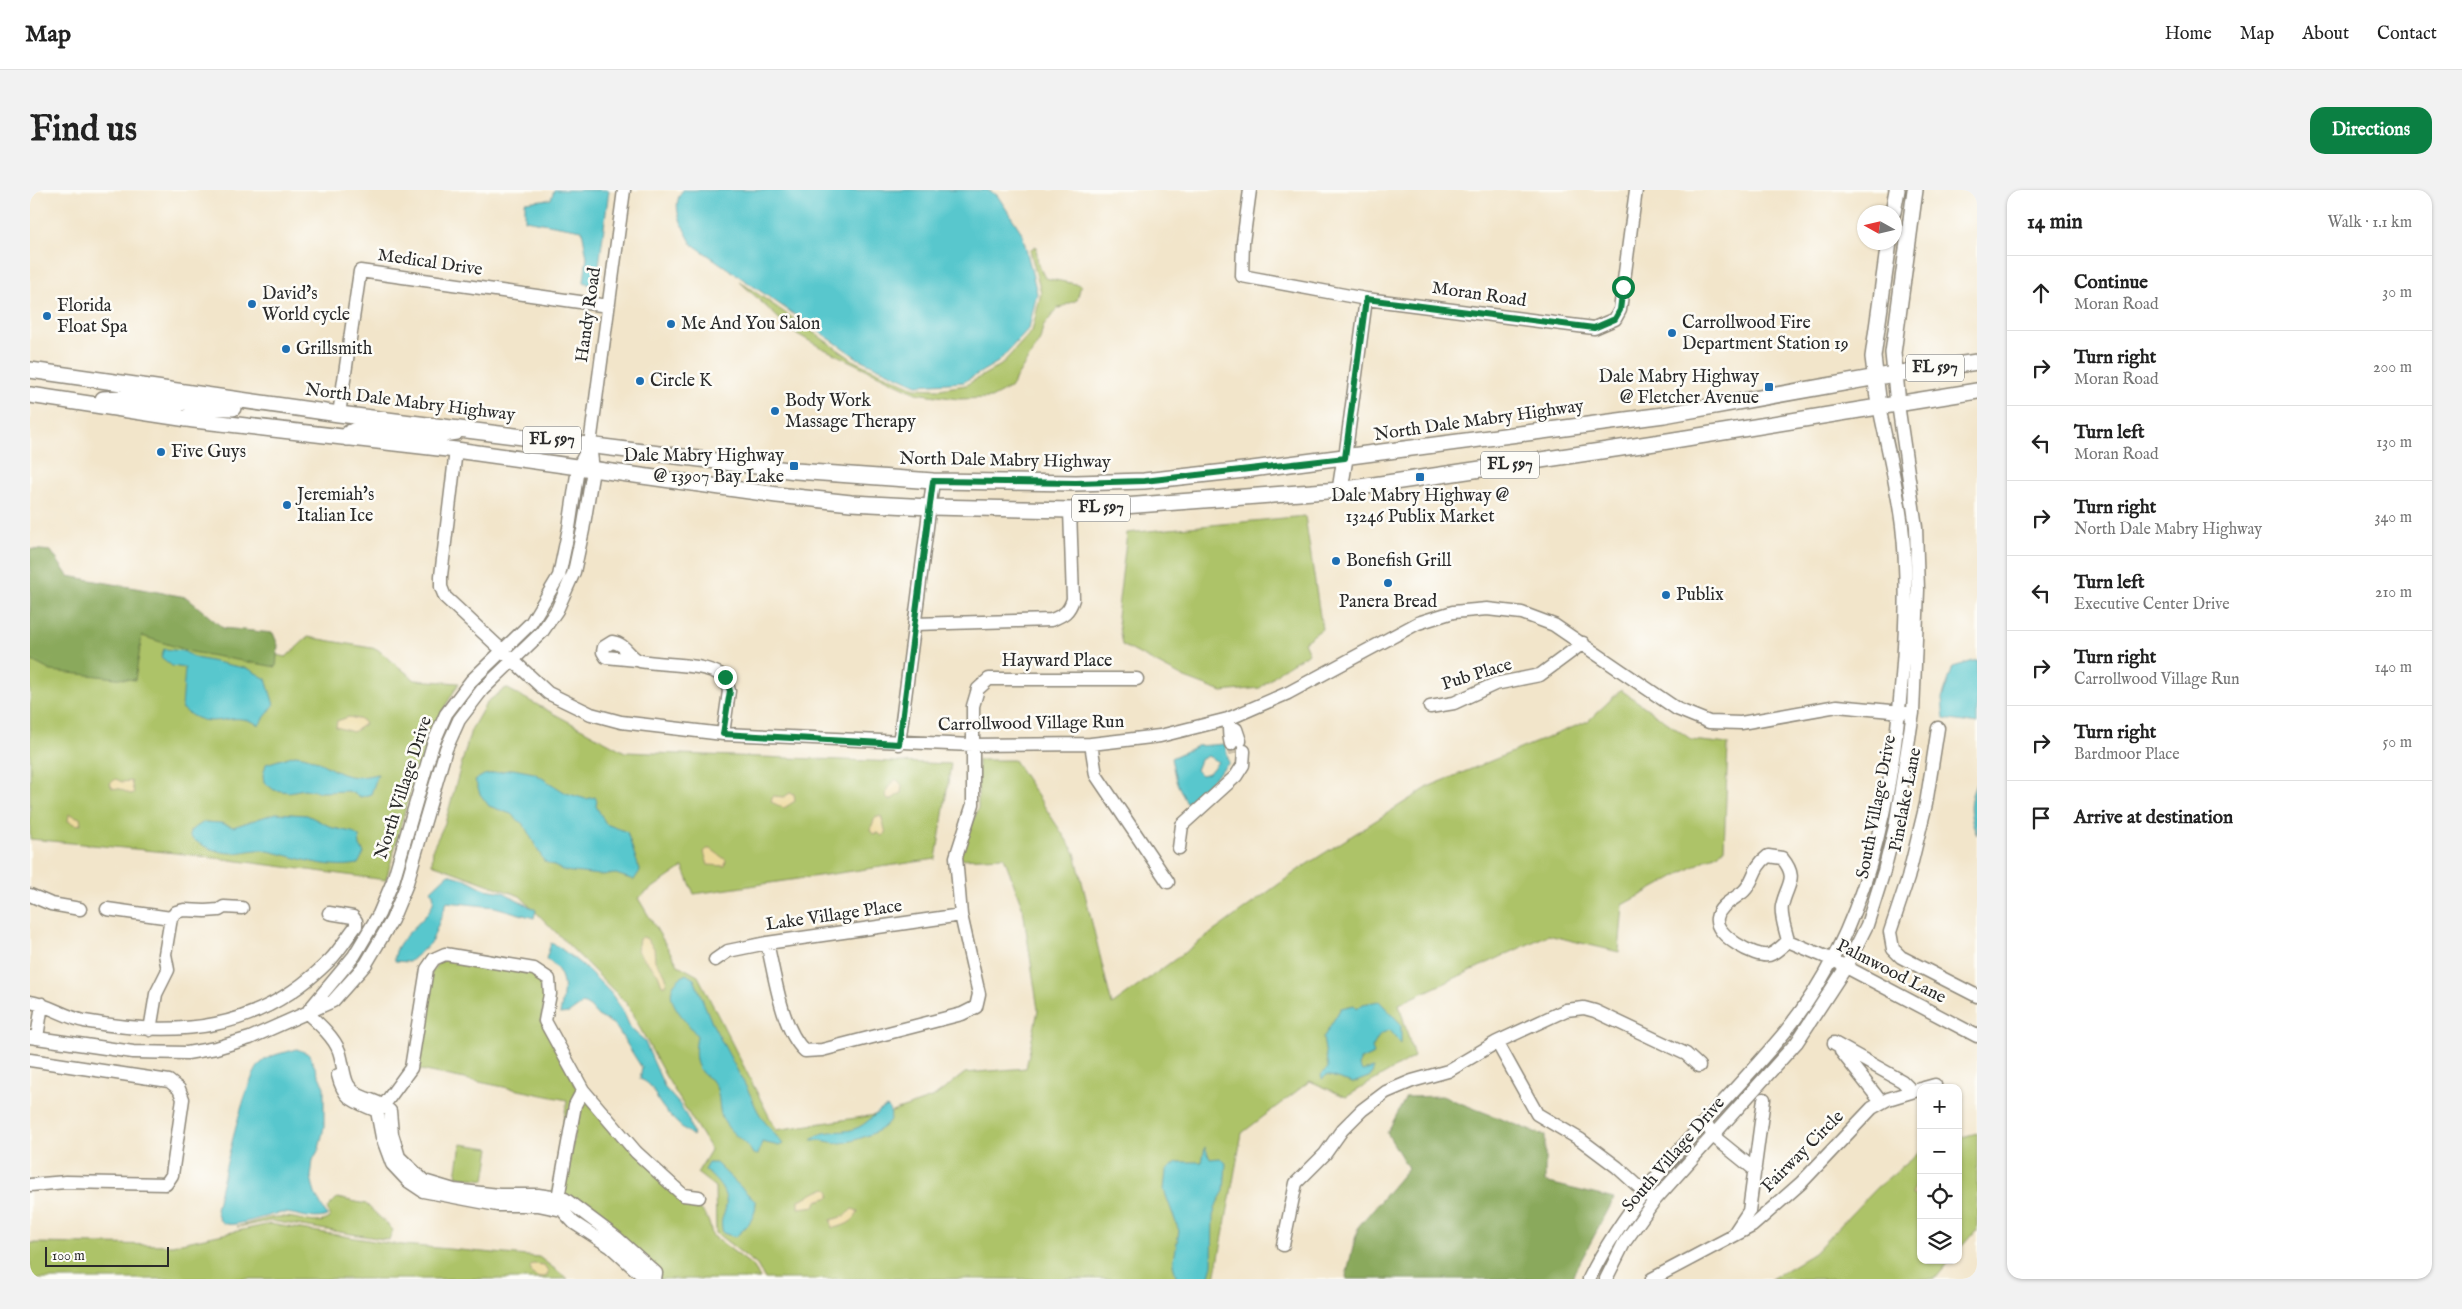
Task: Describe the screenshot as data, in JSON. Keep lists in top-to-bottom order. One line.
{"streets":{"main road":["FL 597","North Dale Mabry Highway"],"street":["Medical Drive","Moran Road","Handy Road","Hayward Place","Pub Place","Carrollwood Village Run","North Village Drive","Pinelake Lane","South Village Drive","Lake Village Place","Palmwood Lane","Fairway Circle"]},"crossings":[["Medical Drive","Handy Road"],["Medical Drive","North Dale Mabry Highway"],["Handy Road","North Dale Mabry Highway"],["Handy Road","North Village Drive"],["FL 597","Carrollwood Village Run"],["FL 597","North Village Drive"],["FL 597","South Village Drive"],["North Dale Mabry Highway","North Village Drive"],["Hayward Place","Carrollwood Village Run"],["Hayward Place","Lake Village Place"],["Pub Place","Carrollwood Village Run"],["Carrollwood Village Run","North Village Drive"],["Carrollwood Village Run","South Village Drive"],["Pinelake Lane","South Village Drive"],["South Village Drive","Palmwood Lane"]],"places":{"other":["David's World cycle","Florida Float Spa","Me And You Salon","Carrollwood Fire Department Station 19","Grillsmith","Circle K","Body Work Massage Therapy","Five Guys","Jeremiah's Italian Ice","Bonefish Grill","Panera Bread","Publix"],"transit":["Dale Mabry Highway @ Fletcher Avenue","Dale Mabry Highway @ 13907 Bay Lake","Dale Mabry Highway @ 13246 Publix Market"]},"scale_bar":"100 m","north":"left","page":{"header":"Map","nav":["Home","Map","About","Contact"],"buttons":"Directions","title":"Find us","heading":["14 min","Walk · 1.1 km"],"list":[["Continue","Moran Road","30 m"],["Turn right","Moran Road","200 m"],["Turn left","Moran Road","130 m"],["Turn right","North Dale Mabry Highway","340 m"],["Turn left","Executive Center Drive","210 m"],["Turn right","Carrollwood Village Run","140 m"],["Turn right","Bardmoor Place","50 m"],"Arrive at destination"],"map_buttons":["+","−"],"scale":"100 m"}}
